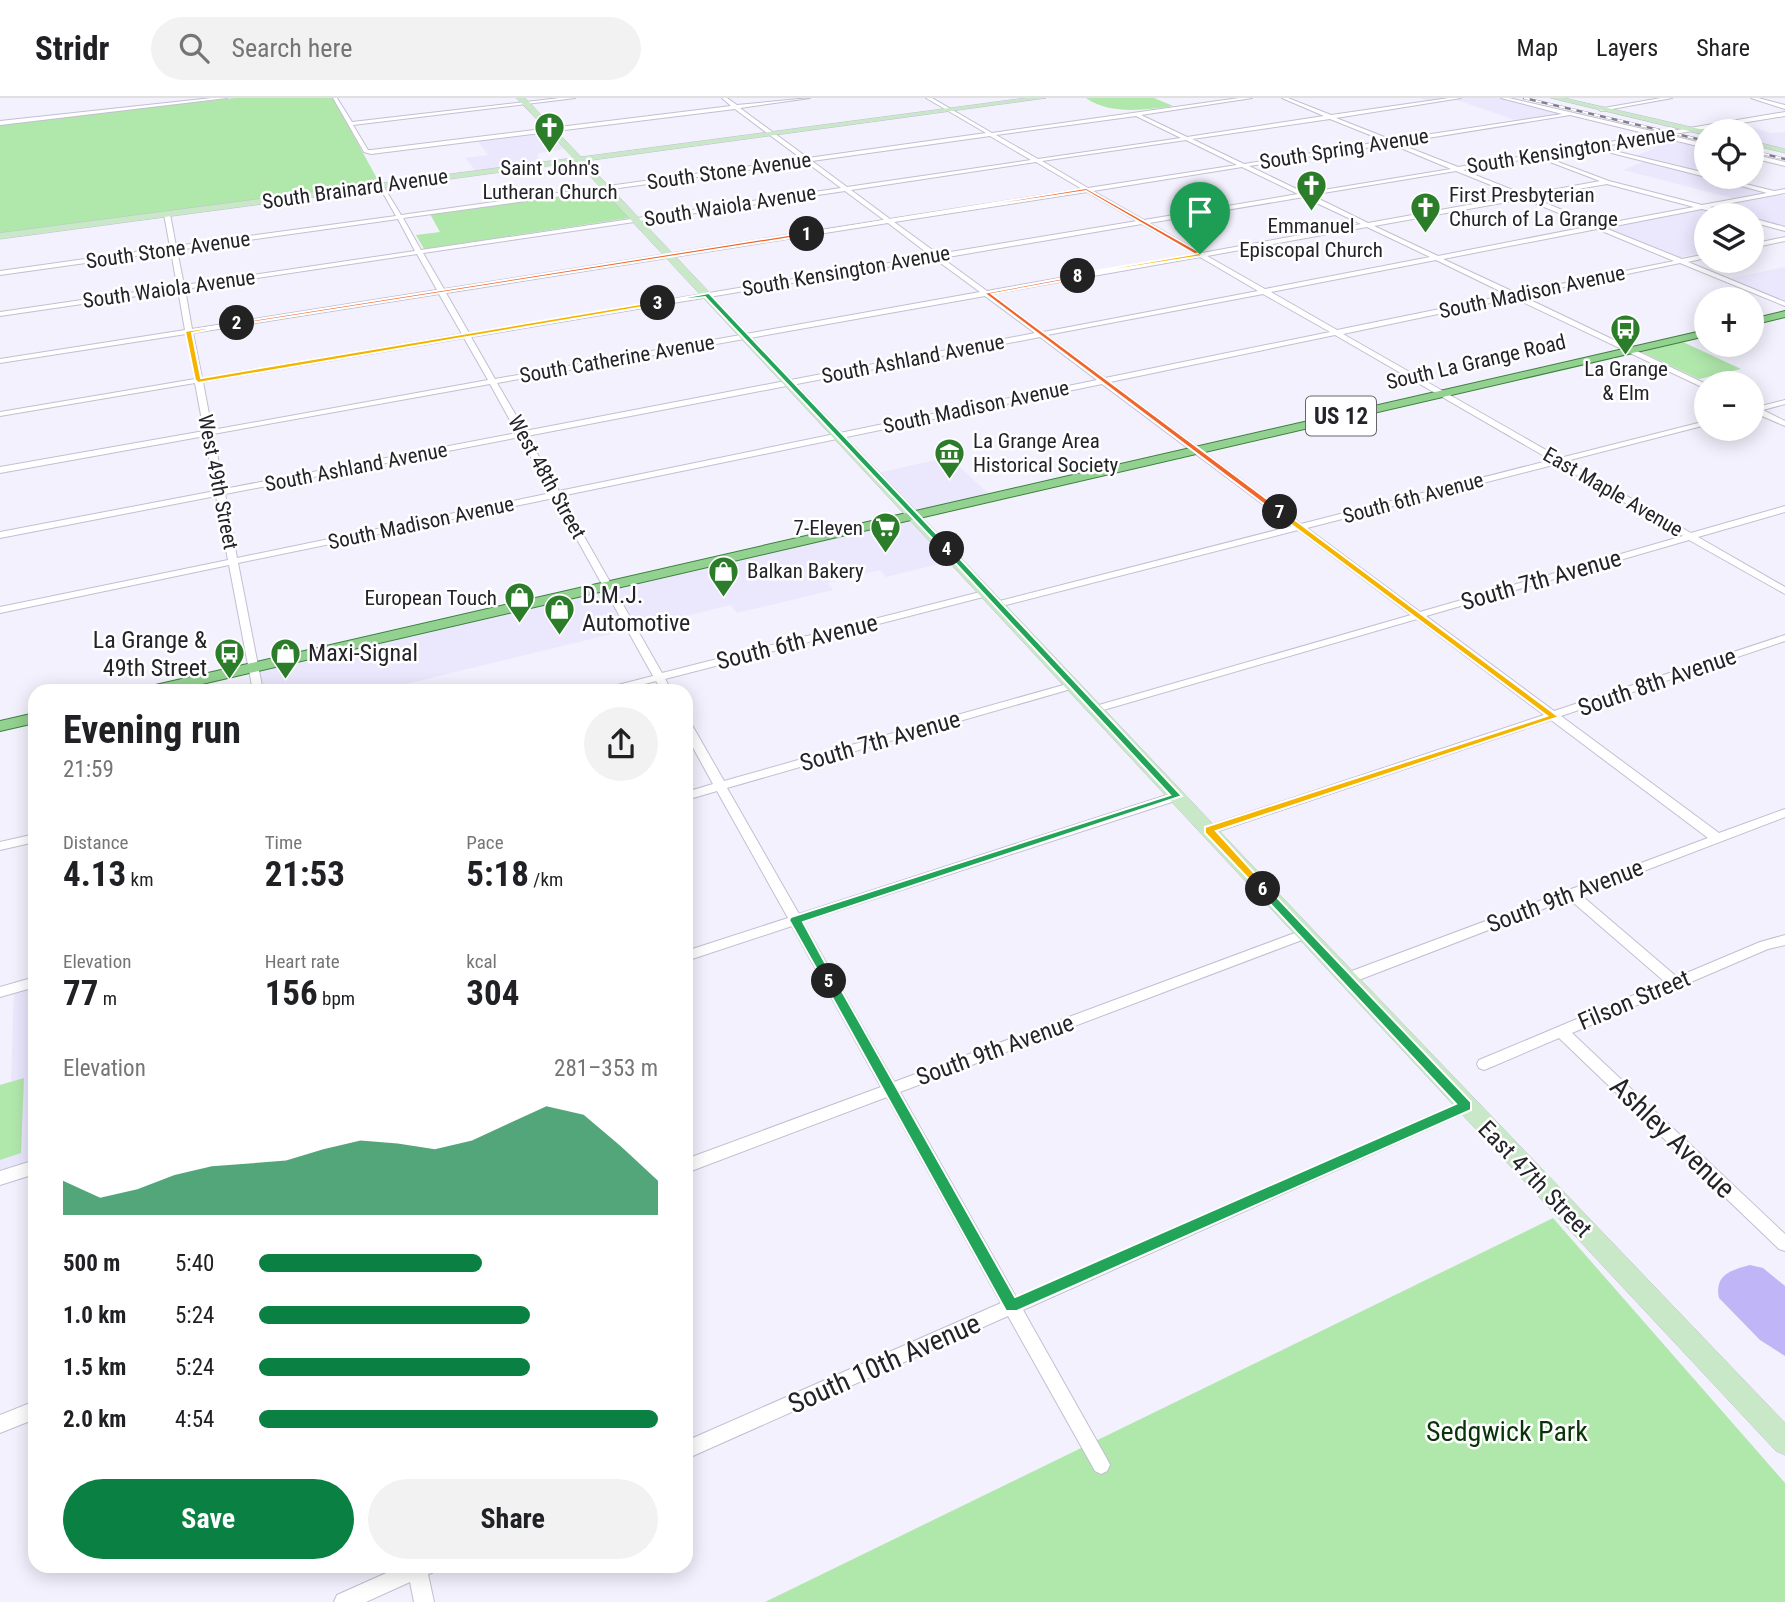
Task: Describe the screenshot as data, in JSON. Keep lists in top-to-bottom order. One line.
{"streets":{"main road":["South Brainard Avenue","South La Grange Road","US 12","East 47th Street"],"street":["South Spring Avenue","South Kensington Avenue","South Stone Avenue","South Waiola Avenue","South Madison Avenue","South Catherine Avenue","South Ashland Avenue","West 48th Street","West 49th Street","East Maple Avenue","South 6th Avenue","South 7th Avenue","South 8th Avenue","South 9th Avenue","Filson Street","Ashley Avenue","South 10th Avenue"]},"crossings":[["South Spring Avenue","West 48th Street"],["South Spring Avenue","West 49th Street"],["South Spring Avenue","East Maple Avenue"],["South Spring Avenue","East 47th Street"],["South Kensington Avenue","West 48th Street"],["South Kensington Avenue","West 49th Street"],["South Kensington Avenue","East Maple Avenue"],["South Kensington Avenue","East 47th Street"],["South Stone Avenue","West 48th Street"],["South Stone Avenue","West 49th Street"],["South Stone Avenue","East Maple Avenue"],["South Stone Avenue","East 47th Street"],["South Brainard Avenue","West 48th Street"],["South Brainard Avenue","West 49th Street"],["South Brainard Avenue","East Maple Avenue"],["South Brainard Avenue","East 47th Street"],["South Waiola Avenue","West 48th Street"],["South Waiola Avenue","West 49th Street"],["South Waiola Avenue","East Maple Avenue"],["South Waiola Avenue","East 47th Street"],["South Madison Avenue","West 48th Street"],["South Madison Avenue","West 49th Street"],["South Madison Avenue","East Maple Avenue"],["South Madison Avenue","East 47th Street"],["South Catherine Avenue","West 48th Street"],["South Catherine Avenue","West 49th Street"],["South Catherine Avenue","East Maple Avenue"],["South Catherine Avenue","East 47th Street"],["South Ashland Avenue","West 48th Street"],["South Ashland Avenue","West 49th Street"],["South Ashland Avenue","East Maple Avenue"],["South Ashland Avenue","East 47th Street"],["South La Grange Road","West 48th Street"],["South La Grange Road","West 49th Street"],["South La Grange Road","East Maple Avenue"],["South La Grange Road","East 47th Street"],["East Maple Avenue","South 6th Avenue"],["East Maple Avenue","South 7th Avenue"],["South 6th Avenue","East 47th Street"],["South 7th Avenue","East 47th Street"],["South 8th Avenue","East 47th Street"],["South 9th Avenue","East 47th Street"],["Filson Street","Ashley Avenue"],["East 47th Street","South 10th Avenue"]],"parks":["Sedgwick Park"],"places":{"church":["Saint John's Lutheran Church","Emmanuel Episcopal Church","First Presbyterian Church of La Grange"],"bus stop":["La Grange & Elm","La Grange & 49th Street"],"museum":["La Grange Area Historical Society"],"supermarket":["7-Eleven"],"shop":["Balkan Bakery","European Touch","D.M.J. Automotive","Maxi-Signal"]},"page":{"header":"Stridr","search":"Search here","nav":["Map","Layers","Share"],"map_buttons":["+","−"],"pins":["1","8","3","2","7","4","6","5"],"heading":["Evening run","21:59"],"stats":[["Distance","4.13 km"],["Time","21:53"],["Pace","5:18 /km"],["Elevation","77 m"],["Heart rate","156 bpm"],["kcal","304"]],"chart":["Elevation","281–353 m"],"list":[{"name":"500 m","note":"5:40"},{"name":"1.0 km","note":"5:24"},{"name":"1.5 km","note":"5:24"},{"name":"2.0 km","note":"4:54"}],"buttons":["Save","Share"]}}
